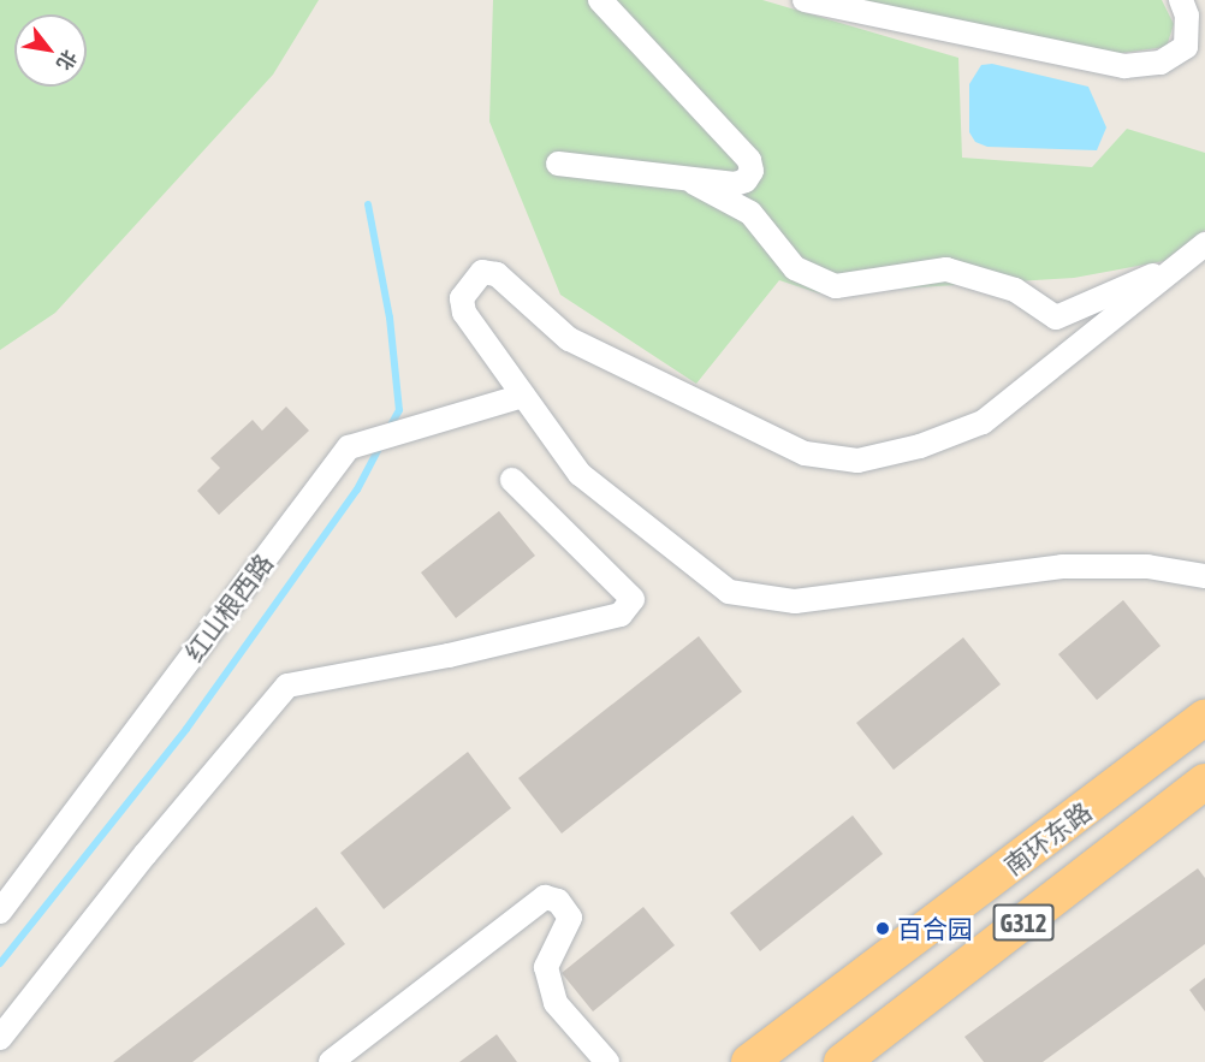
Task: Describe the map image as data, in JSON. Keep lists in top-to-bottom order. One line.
{"streets":{"highway":["南环东路","G312"],"street":["红山根西路"]},"places":["百合园"],"north":"bottom right"}
